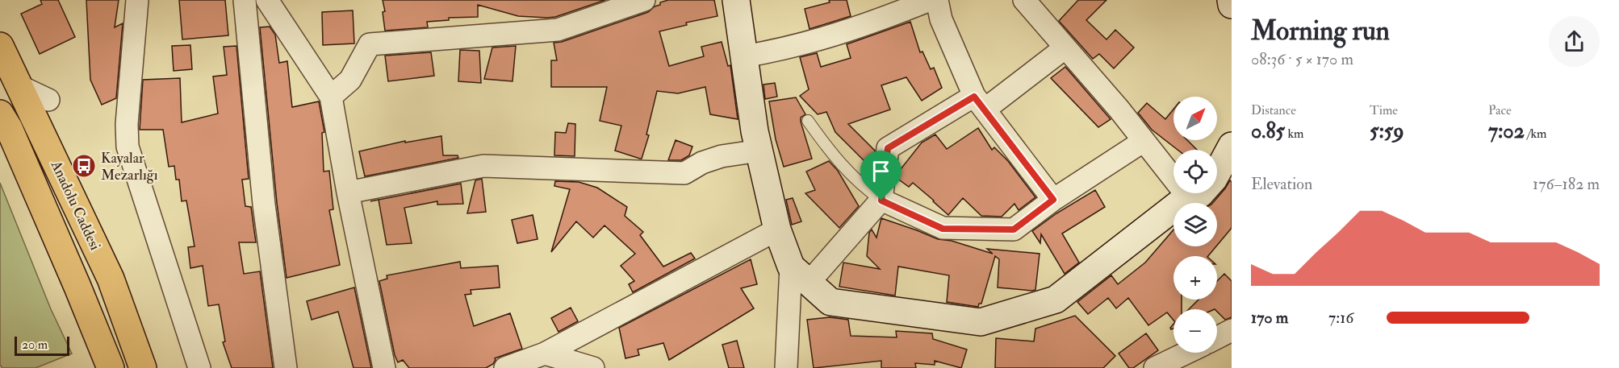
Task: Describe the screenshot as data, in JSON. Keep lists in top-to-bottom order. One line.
{"streets":{"highway":["Anadolu Caddesi"]},"places":{"bus stop":["Kayalar Mezarlığı"]},"scale_bar":"20 m","north":"top right","page":{"heading":["Morning run","08:36 · 5 × 170 m"],"stats":[["Distance","0.85 km"],["Time","5:59"],["Pace","7:02 /km"]],"map_buttons":["+","−"],"chart":["Elevation","176–182 m"],"list":[{"name":"170 m","note":"7:16"}],"scale":"20 m"}}
